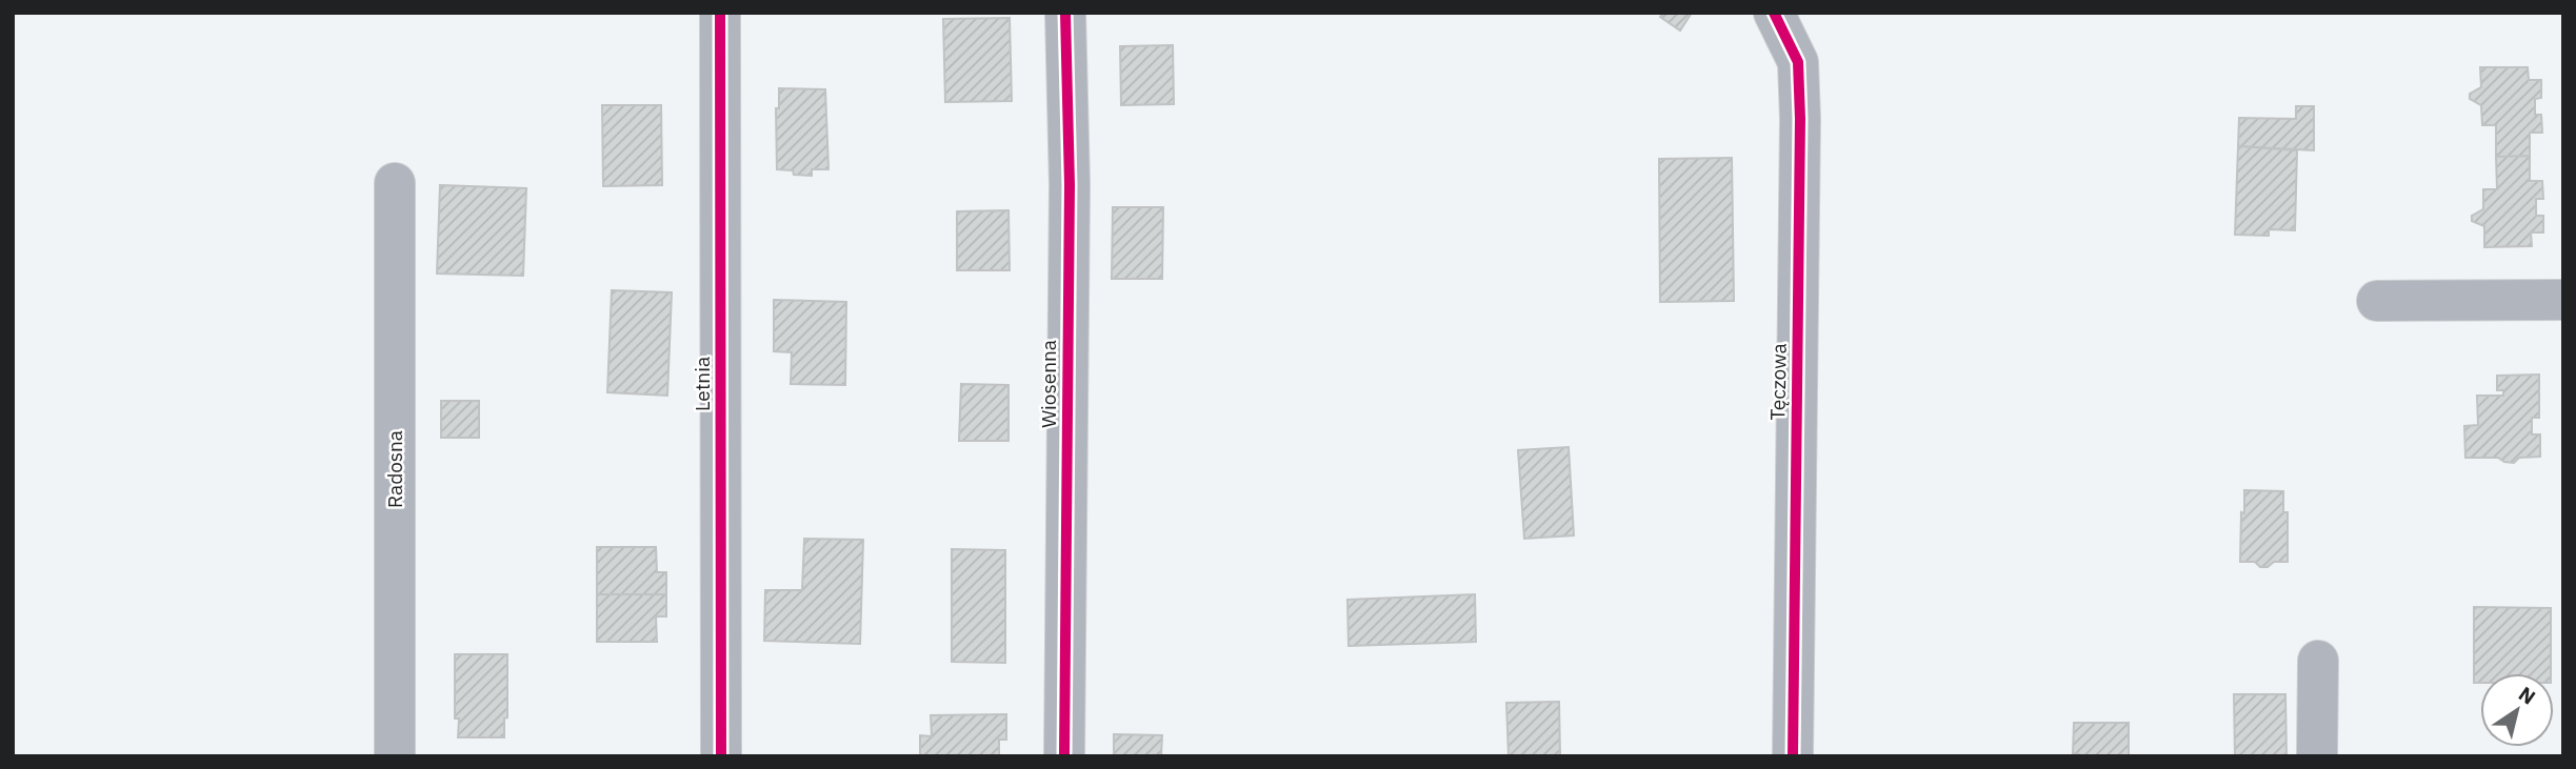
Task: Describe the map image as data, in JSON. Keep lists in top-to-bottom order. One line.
{"streets":{"street":["Tęczowa","Letnia","Wiosenna","Radosna"]},"north":"top right"}
